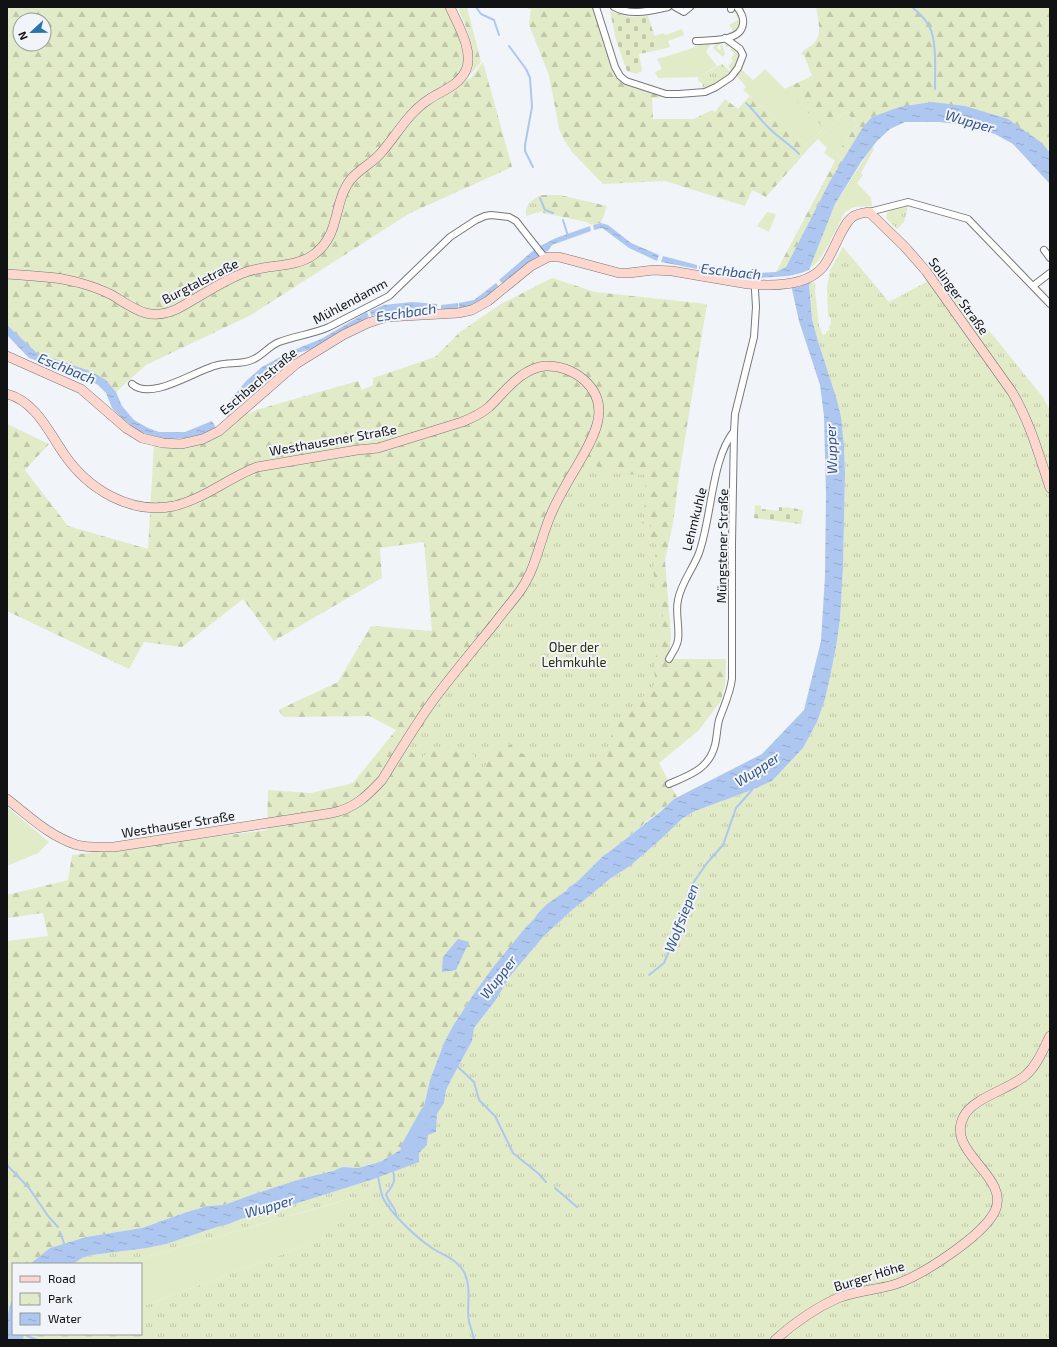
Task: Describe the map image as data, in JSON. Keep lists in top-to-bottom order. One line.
{"streets":{"main road":["Burgtalstraße","Solinger Straße","Eschbachstraße","Westhausener Straße","Westhauser Straße","Burger Höhe"],"street":["Mühlendamm","Lehmkuhle","Müngstener Straße"]},"crossings":[["Mühlendamm","Eschbachstraße"],["Westhausener Straße","Westhauser Straße"],["Lehmkuhle","Müngstener Straße"]],"water":["Wupper","Eschbach","Wolfsiepen"],"parks":["Ober der Lehmkuhle"],"legend":["Road","Park","Water"],"north":"left"}
